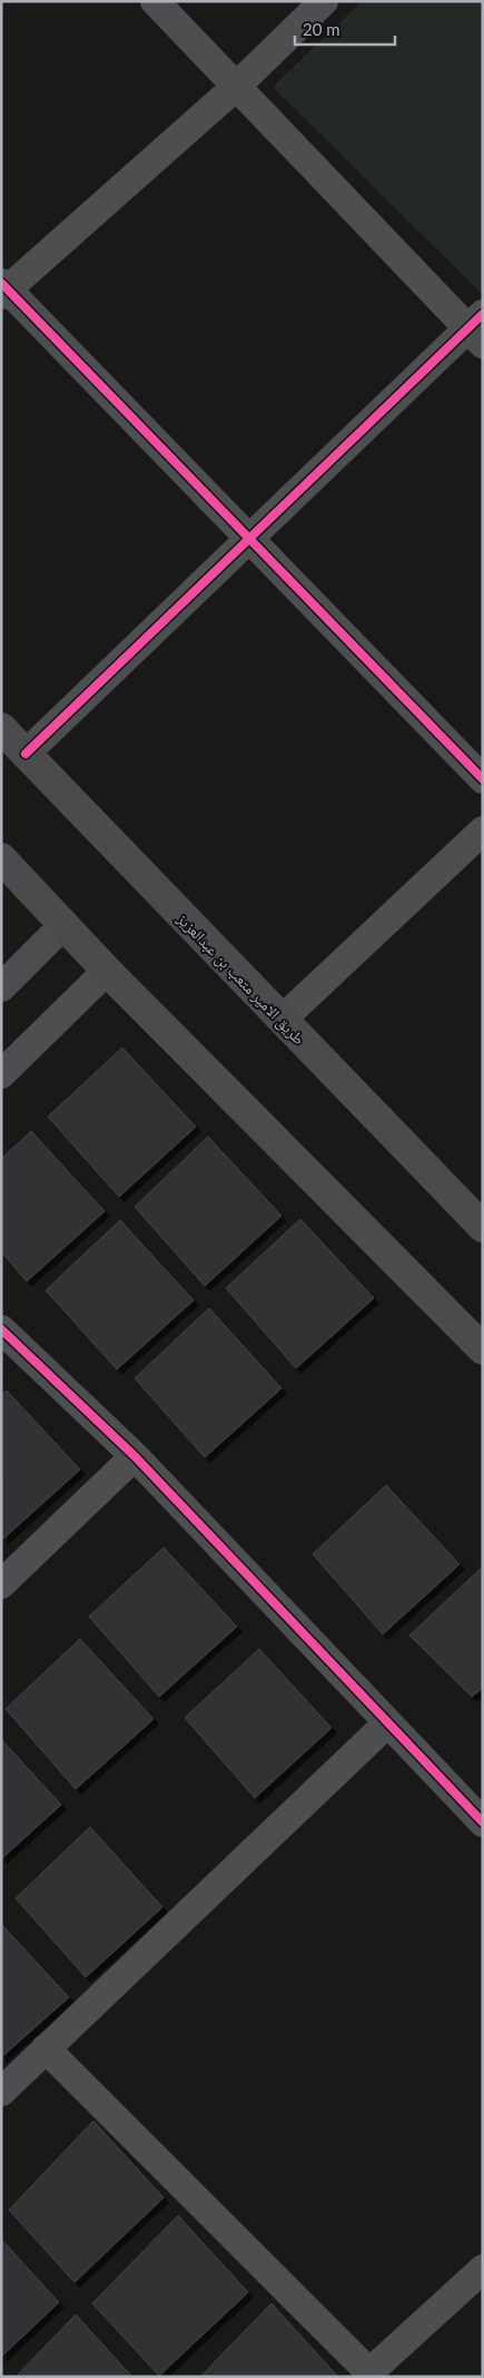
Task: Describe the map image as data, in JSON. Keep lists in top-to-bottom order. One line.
{"streets":{"main road":["طريق الامير متعب بن عبدالعزيز"]},"scale_bar":"20 m"}
